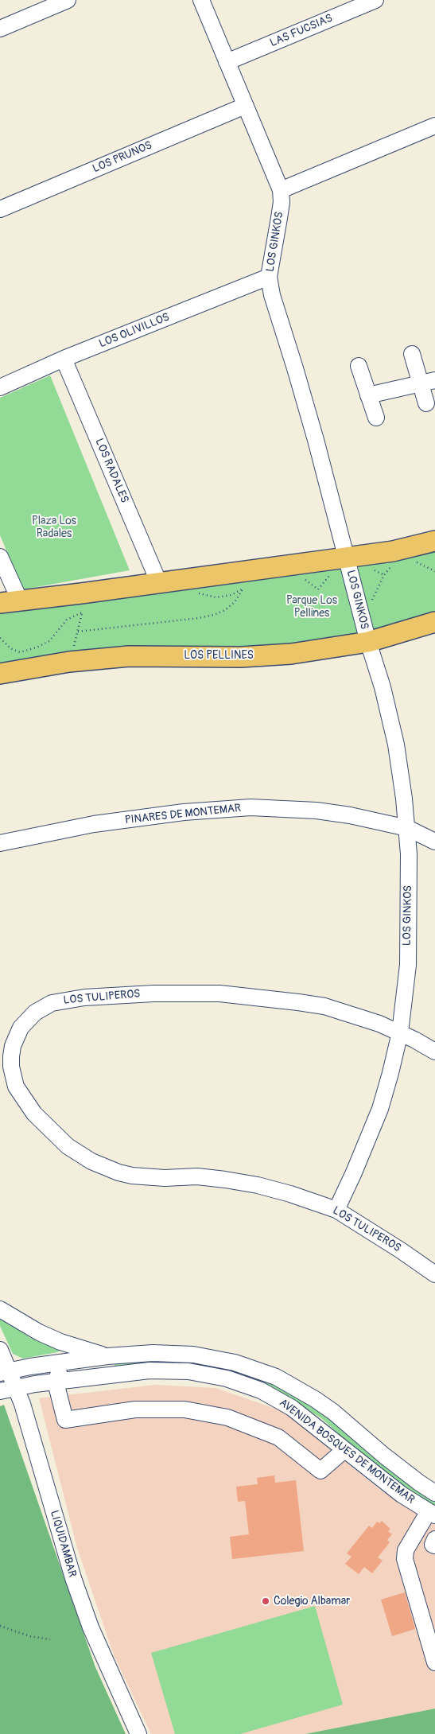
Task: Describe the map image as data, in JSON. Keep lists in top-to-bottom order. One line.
{"streets":{"main road":["LOS PELLINES"],"street":["LAS FUCSIAS","LOS PRUNOS","LOS GINKOS","LOS OLIVILLOS","LOS RADALES","PINARES DE MONTEMAR","LOS TULIPEROS","AVENIDA BOSQUES DE MONTEMAR","LIQUIDAMBAR"]},"crossings":[["LAS FUCSIAS","LOS GINKOS"],["LOS PRUNOS","LOS GINKOS"],["LOS GINKOS","LOS OLIVILLOS"],["LOS GINKOS","LOS PELLINES"],["LOS GINKOS","PINARES DE MONTEMAR"],["LOS GINKOS","LOS TULIPEROS"],["LOS OLIVILLOS","LOS RADALES"],["AVENIDA BOSQUES DE MONTEMAR","LIQUIDAMBAR"]],"parks":["Plaza Los Radales","Parque Los Pellines"],"places":["Colegio Albamar"]}
